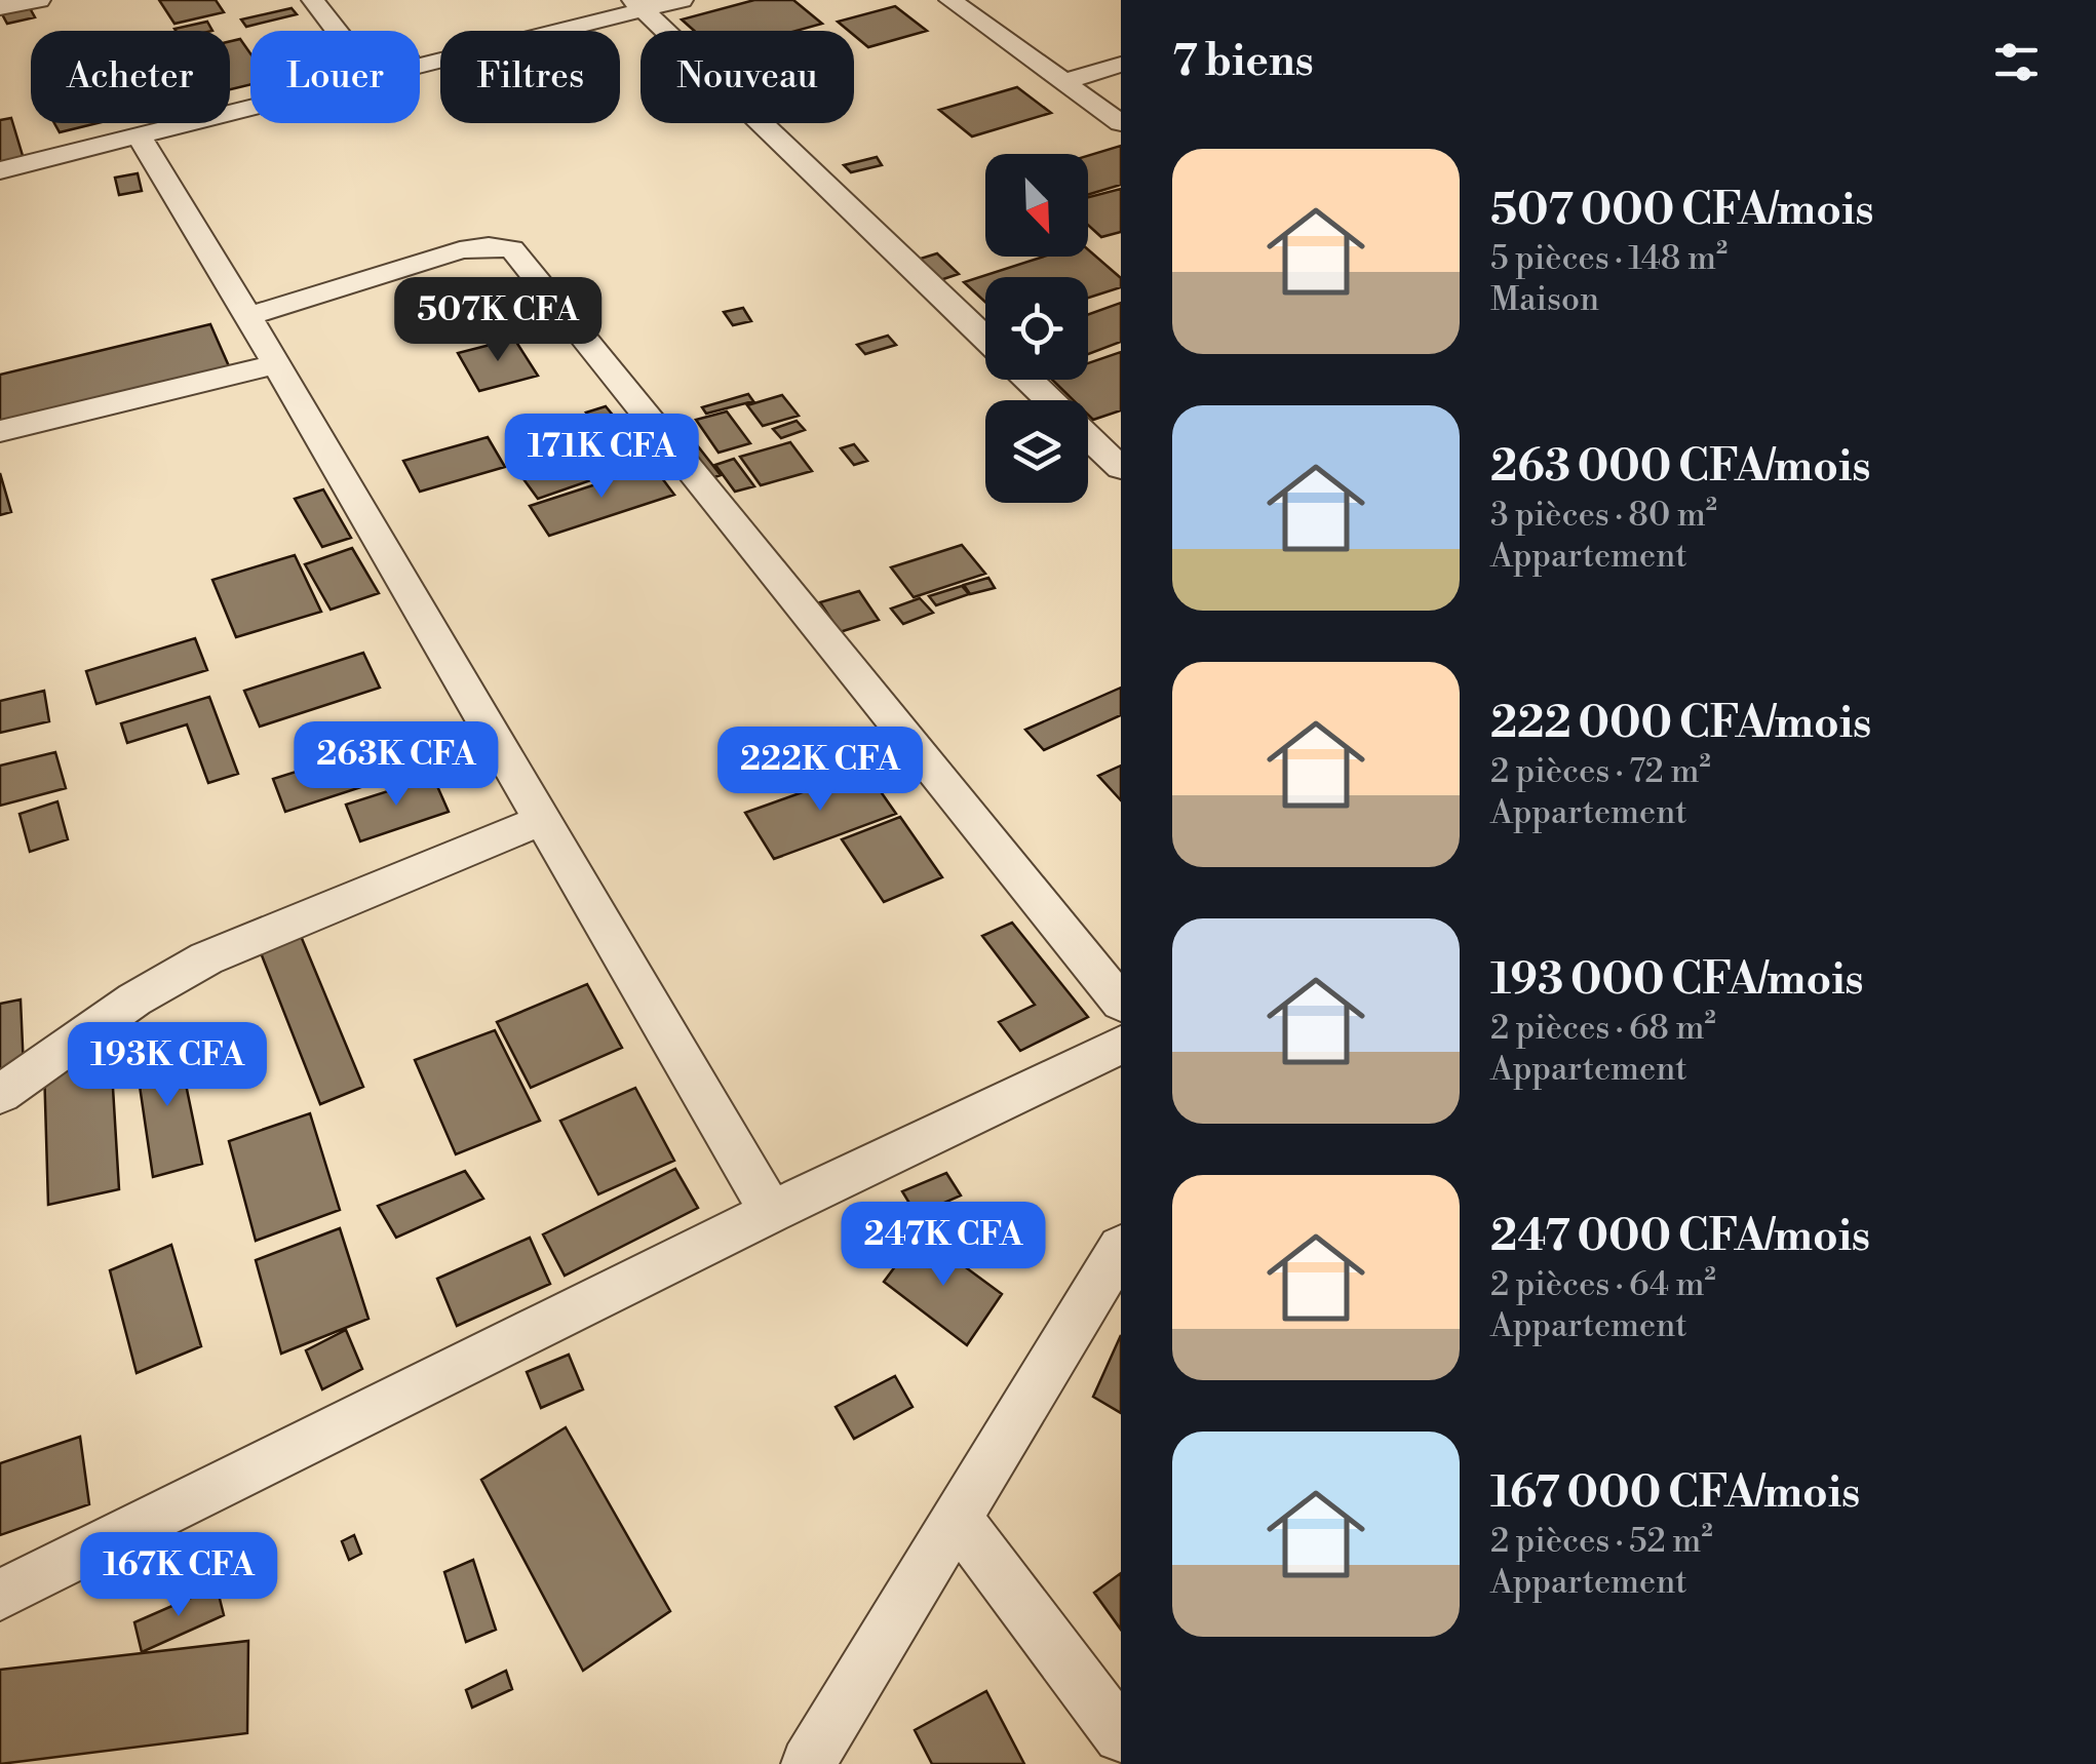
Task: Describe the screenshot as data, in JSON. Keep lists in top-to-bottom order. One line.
{"north":"bottom right","page":{"heading":"7 biens","chip":["Acheter","Louer","Filtres","Nouveau"],"list":[{"name":"507 000 CFA/mois","note":"5 pièces · 148 m² · Maison"},{"name":"263 000 CFA/mois","note":"3 pièces · 80 m² · Appartement"},{"name":"222 000 CFA/mois","note":"2 pièces · 72 m² · Appartement"},{"name":"193 000 CFA/mois","note":"2 pièces · 68 m² · Appartement"},{"name":"247 000 CFA/mois","note":"2 pièces · 64 m² · Appartement"},{"name":"167 000 CFA/mois","note":"2 pièces · 52 m² · Appartement"}],"price":["507K CFA","171K CFA","263K CFA","222K CFA","193K CFA","247K CFA","167K CFA"]}}
